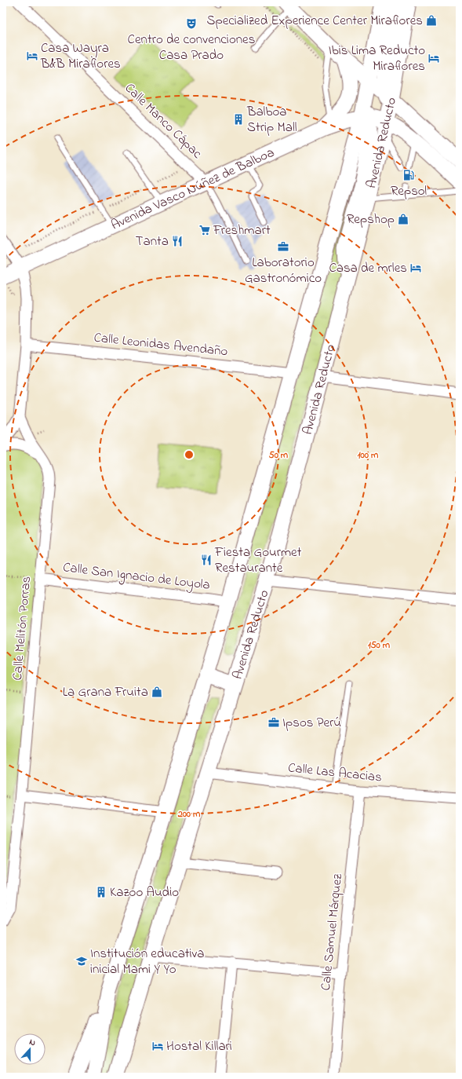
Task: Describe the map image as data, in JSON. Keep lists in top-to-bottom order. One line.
{"streets":{"main road":["Avenida Reducto","Avenida Vasco Núñez de Balboa"],"street":["Calle Manco Cápac","Calle Leonidas Avendaño","Calle San Ignacio de Loyola","Calle Melitón Porras","Calle Las Acacias","Calle Samuel Márquez"]},"crossings":[["Calle Manco Cápac","Avenida Vasco Núñez de Balboa"],["Avenida Reducto","Avenida Vasco Núñez de Balboa"],["Avenida Reducto","Calle Leonidas Avendaño"],["Avenida Reducto","Calle San Ignacio de Loyola"],["Avenida Reducto","Calle Las Acacias"],["Avenida Vasco Núñez de Balboa","Calle Melitón Porras"],["Calle Leonidas Avendaño","Calle Melitón Porras"],["Calle San Ignacio de Loyola","Calle Melitón Porras"],["Calle Las Acacias","Calle Samuel Márquez"]],"places":{"shop":["Specialized Experience Center Miraflores","Repshop","La Grana Fruita"],"theatre":["Centro de convenciones Casa Prado"],"hotel":["Casa Wayra B&B Miraflores","Ibis Lima Reducto Miraflores","Casa de mrles","Hostal Killari"],"building":["Balboa Strip Mall","Kazoo Audio"],"fuel station":["Repsol"],"supermarket":["Freshmart"],"restaurant":["Tanta","Fiesta Gourmet Restaurante"],"office":["Laboratorio Gastronómico","Ipsos Perú"],"school or university":["Institución educativa inicial Mami Y Yo"]},"north":"top","rings":["50 m","100 m","150 m","200 m"]}
